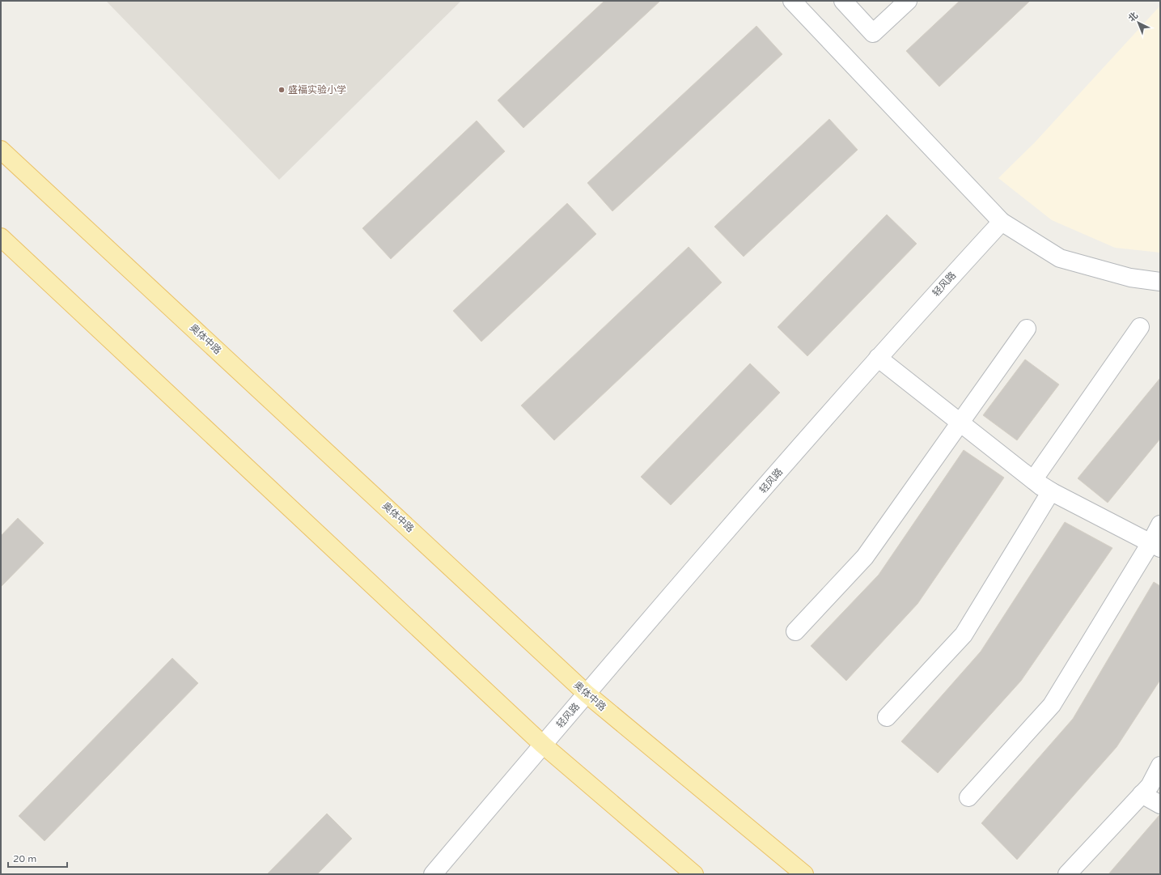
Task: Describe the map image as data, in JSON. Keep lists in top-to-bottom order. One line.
{"streets":{"main road":["奥体中路"],"street":["轻风路"]},"crossings":[["轻风路","奥体中路"]],"places":["盛福实验小学"],"scale_bar":"20 m","north":"top left"}
